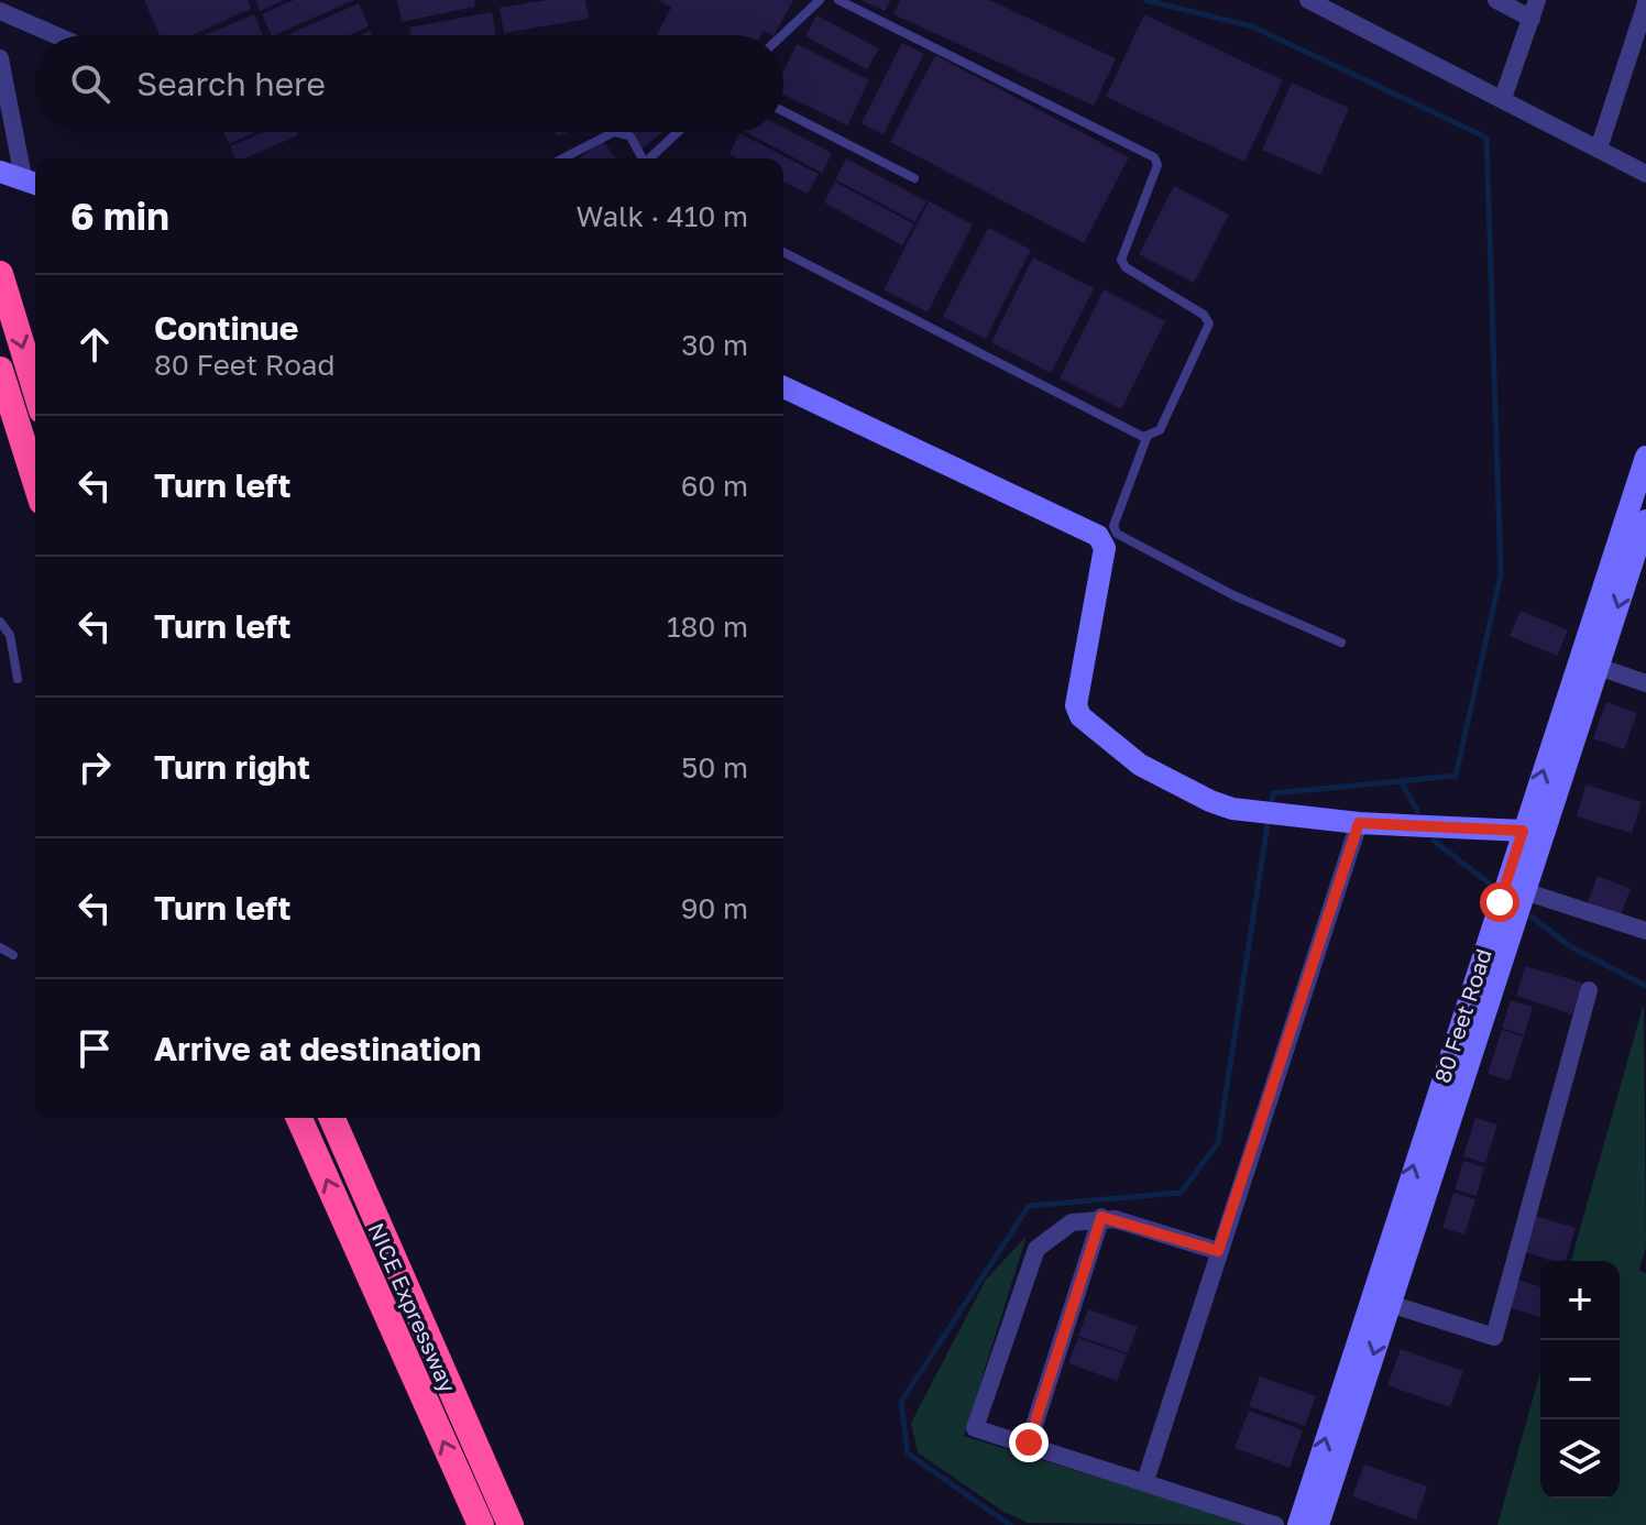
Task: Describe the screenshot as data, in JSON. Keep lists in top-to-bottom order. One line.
{"streets":{"highway":["NICE Expressway"],"main road":["80 Feet Road"]},"page":{"search":"Search here","heading":["6 min","Walk · 410 m"],"list":[["Continue","80 Feet Road","30 m"],["Turn left","60 m"],["Turn left","180 m"],["Turn right","50 m"],["Turn left","90 m"],"Arrive at destination"],"map_buttons":["+","−"]}}
